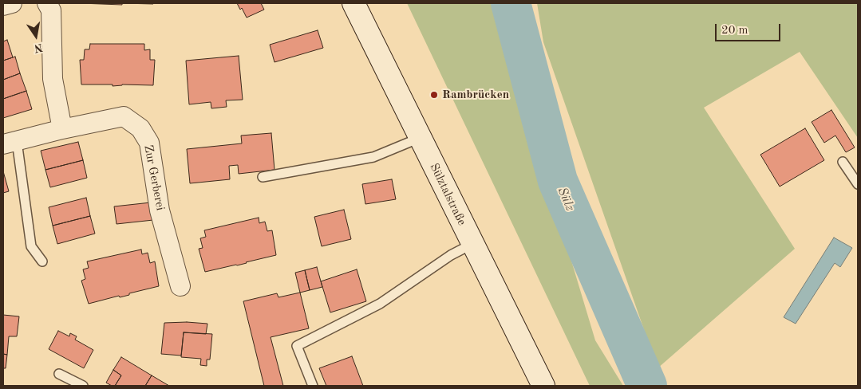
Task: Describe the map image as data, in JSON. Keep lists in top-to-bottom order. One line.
{"streets":{"main road":["Sülztalstraße"],"street":["Zur Gerberei"]},"water":["Sülz"],"places":["Rambrücken"],"scale_bar":"20 m","north":"bottom"}
